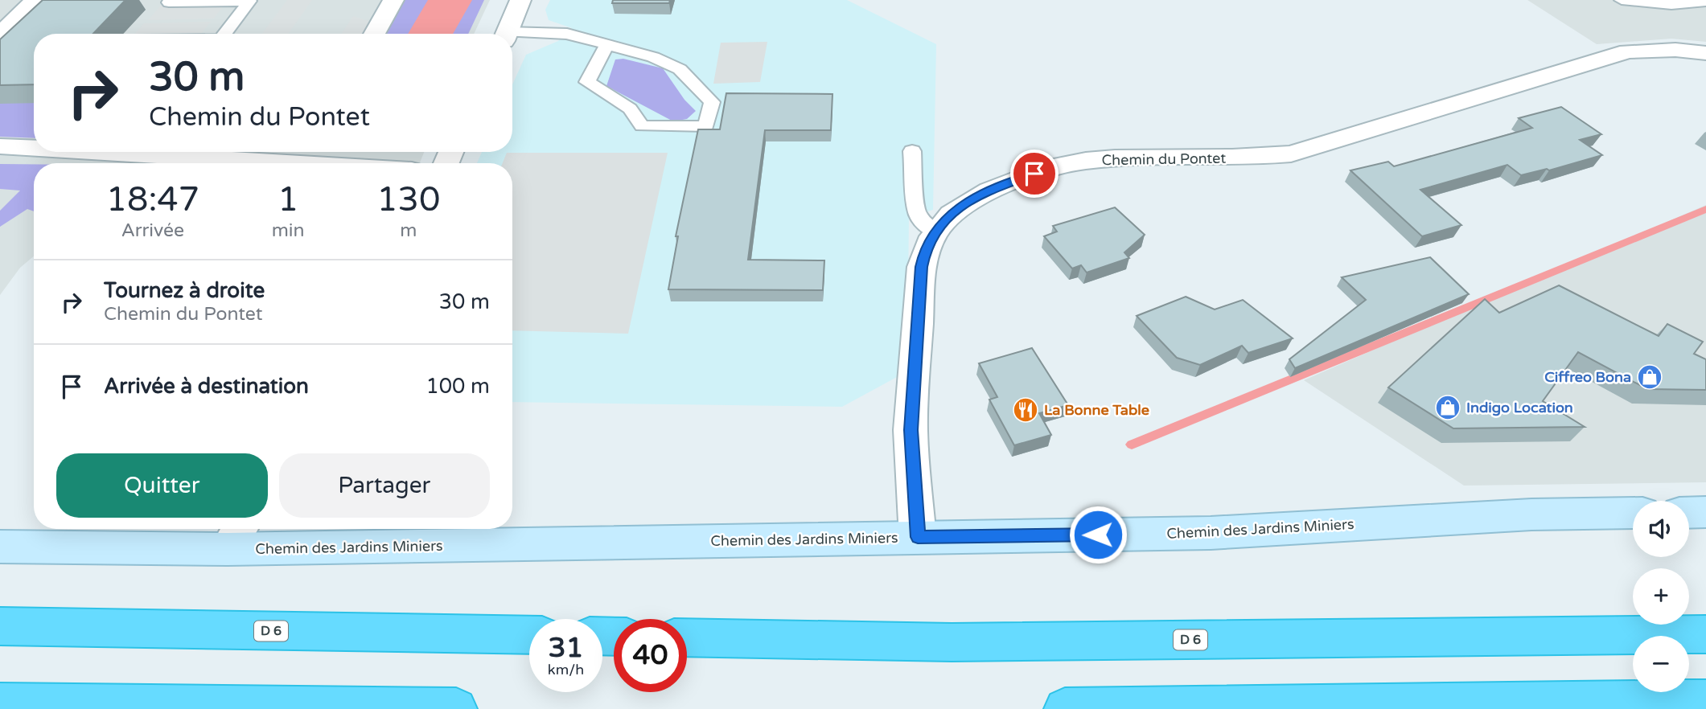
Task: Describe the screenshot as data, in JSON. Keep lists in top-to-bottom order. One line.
{"streets":{"highway":["D 6"],"street":["Chemin du Pontet","Chemin des Jardins Miniers"]},"crossings":[["Chemin du Pontet","Chemin des Jardins Miniers"]],"places":{"shop":["Ciffreo Bona","Indigo Location"],"restaurant":["La Bonne Table"]},"page":{"turn":["30 m","Chemin du Pontet"],"eta":["18:47","Arrivée","1","min","130","m"],"list":[{"name":"Tournez à droite","note":"Chemin du Pontet","value":"30 m"},{"name":"Arrivée à destination","value":"100 m"}],"buttons":["Quitter","Partager"],"map_buttons":["+","−"],"speed":"31 km/h","limit":"40"}}
